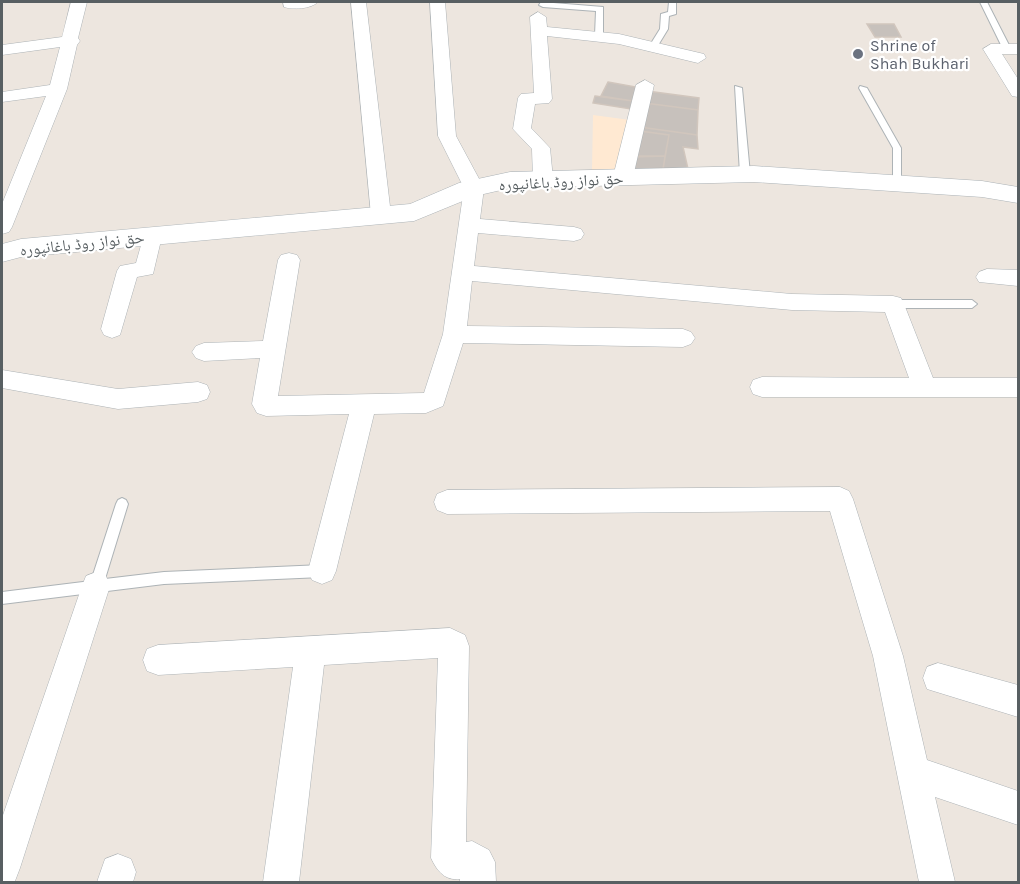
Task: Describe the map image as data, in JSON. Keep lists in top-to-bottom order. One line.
{"streets":{"street":["حق نواز روڈ باغانپورہ"]},"places":["Shrine of Shah Bukhari"]}
